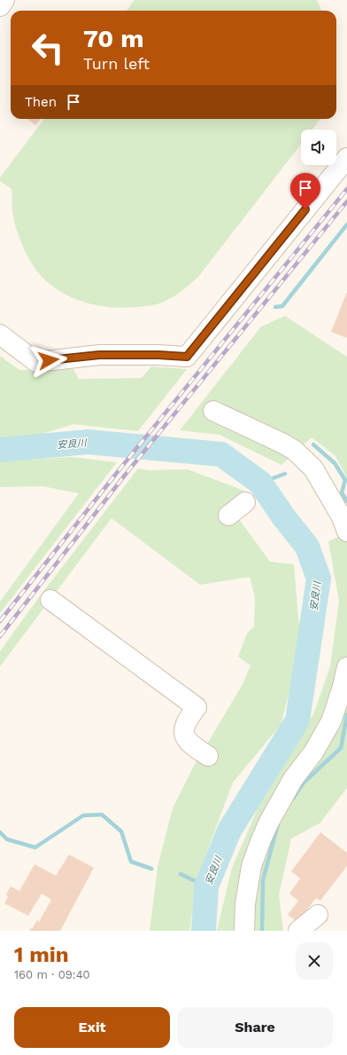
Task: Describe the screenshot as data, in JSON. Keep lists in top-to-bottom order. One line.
{"water":["安良川"],"page":{"turn":["70 m","Turn left"],"then":"Then","heading":["1 min","160 m · 09:40"],"buttons":["Exit","Share"]}}
